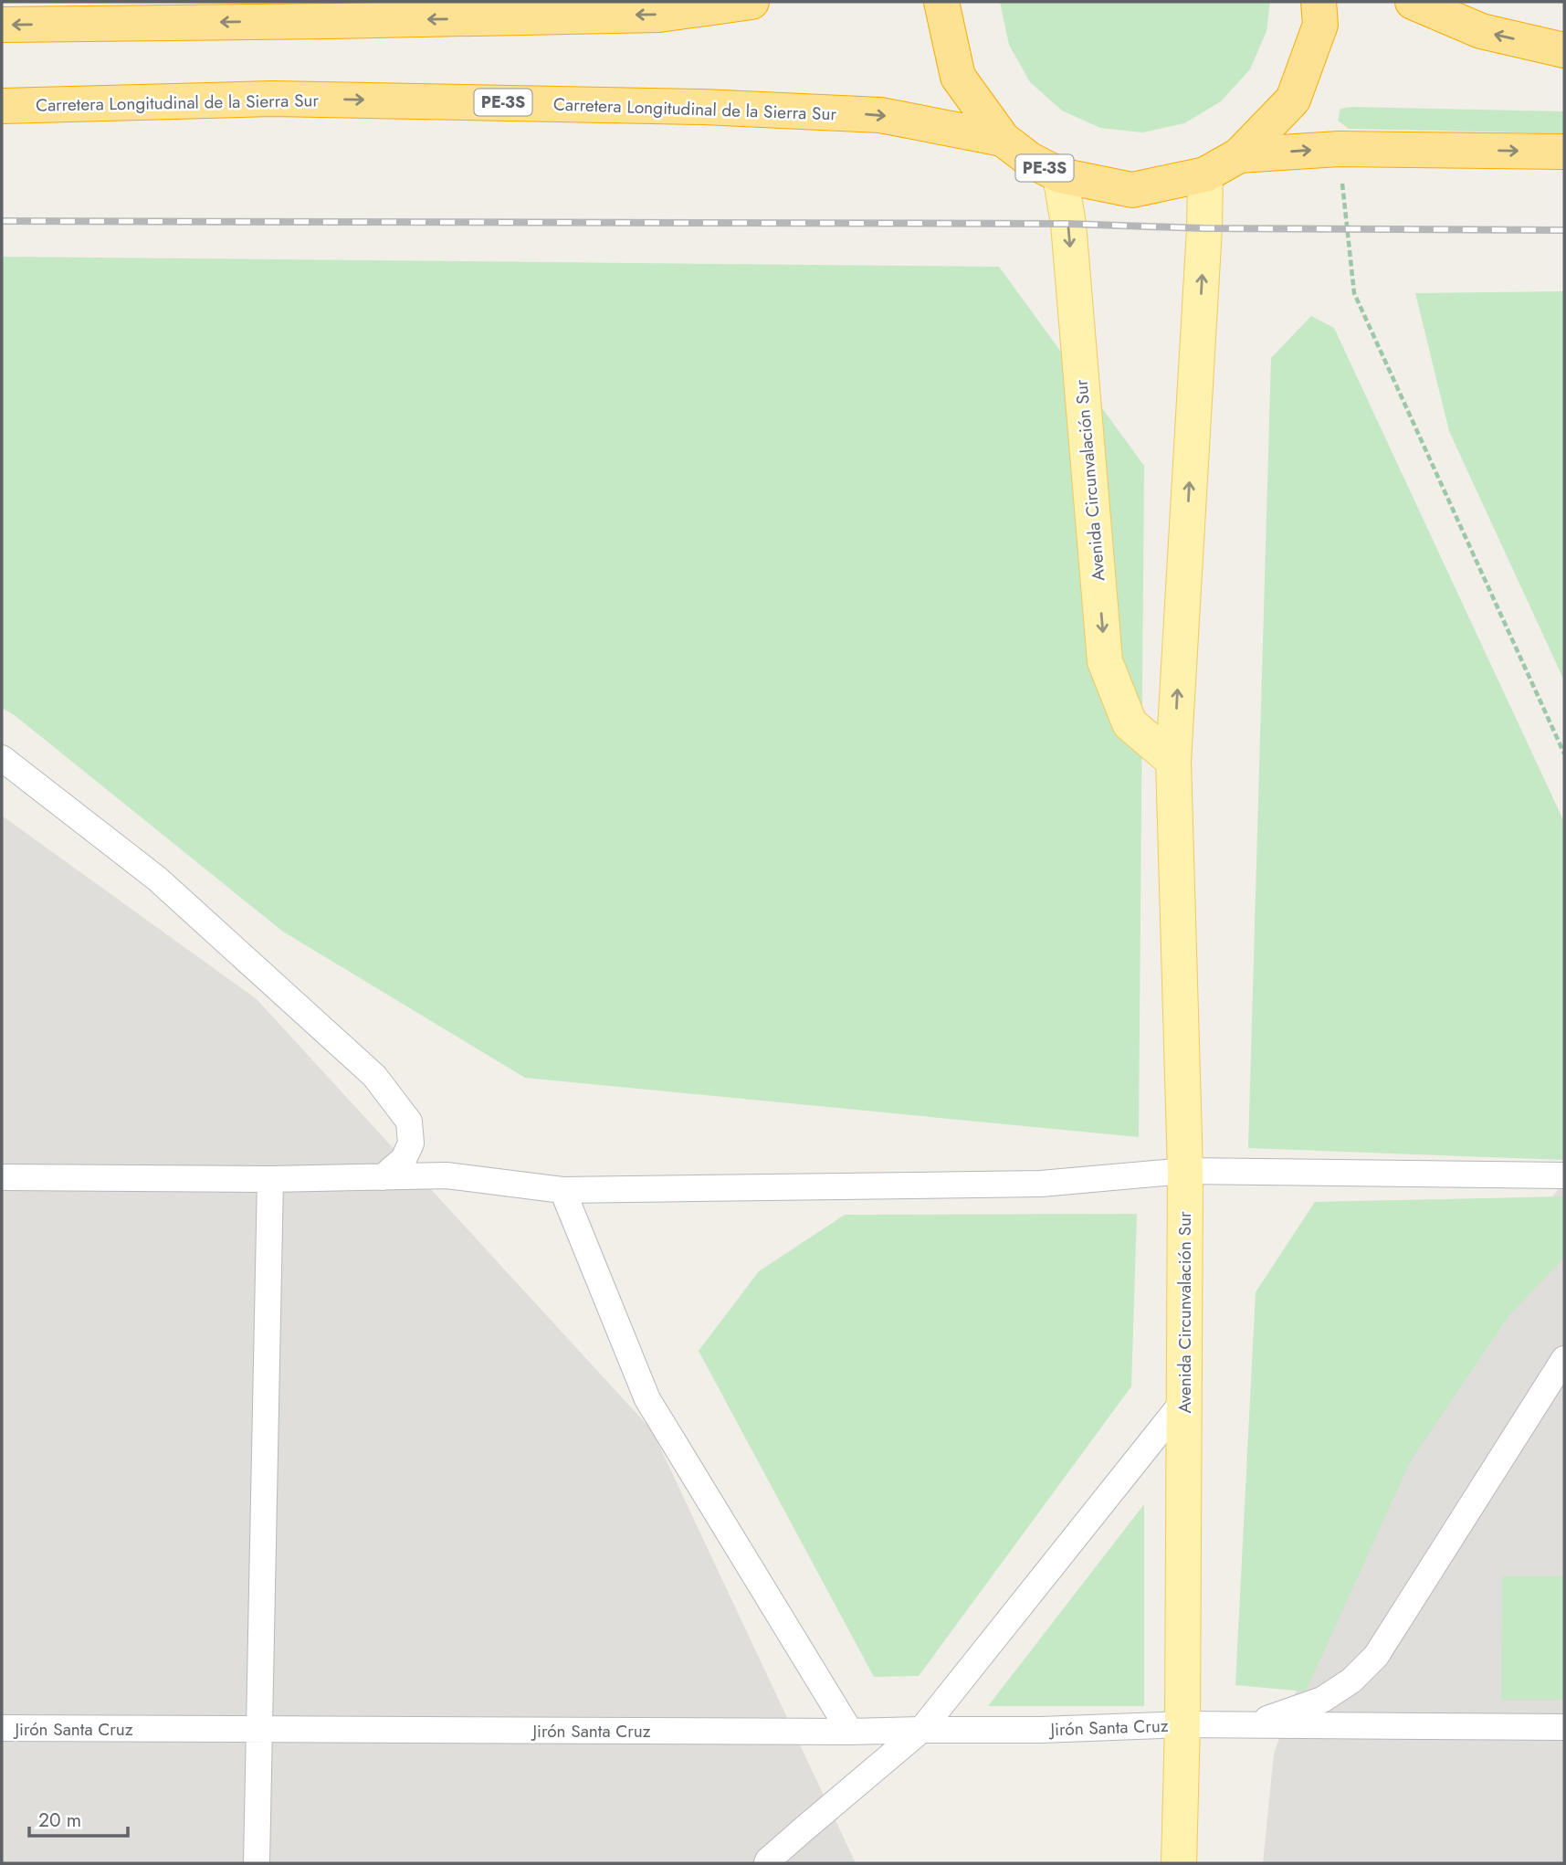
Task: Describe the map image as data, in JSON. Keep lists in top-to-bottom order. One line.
{"streets":{"highway":["Carretera Longitudinal de la Sierra Sur","PE-3S"],"main road":["Avenida Circunvalación Sur"],"street":["Jirón Santa Cruz"]},"crossings":[["Carretera Longitudinal de la Sierra Sur","PE-3S"],["PE-3S","Avenida Circunvalación Sur"],["Avenida Circunvalación Sur","Jirón Santa Cruz"]],"scale_bar":"20 m"}
